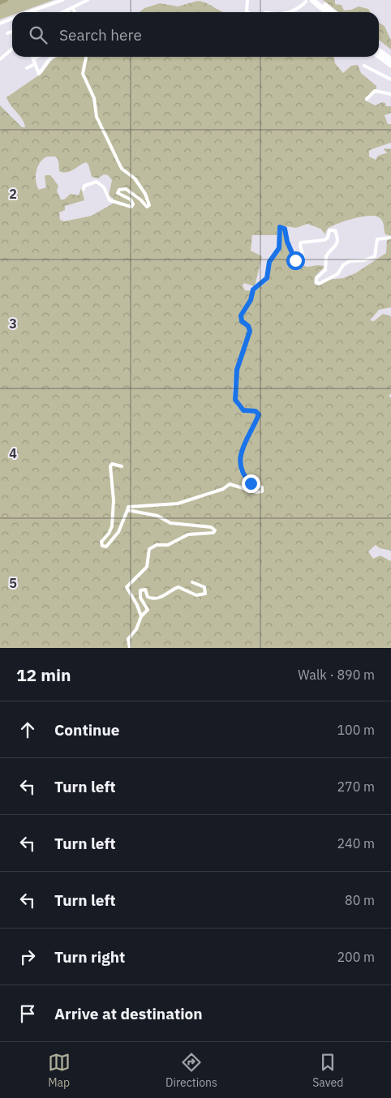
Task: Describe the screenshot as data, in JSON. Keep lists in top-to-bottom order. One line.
{"page":{"search":"Search here","heading":["12 min","Walk · 890 m"],"list":[["Continue","100 m"],["Turn left","270 m"],["Turn left","240 m"],["Turn left","80 m"],["Turn right","200 m"],"Arrive at destination"],"nav":["Map","Directions","Saved"]},"grid":{"rows":["2","3","4","5"]}}
